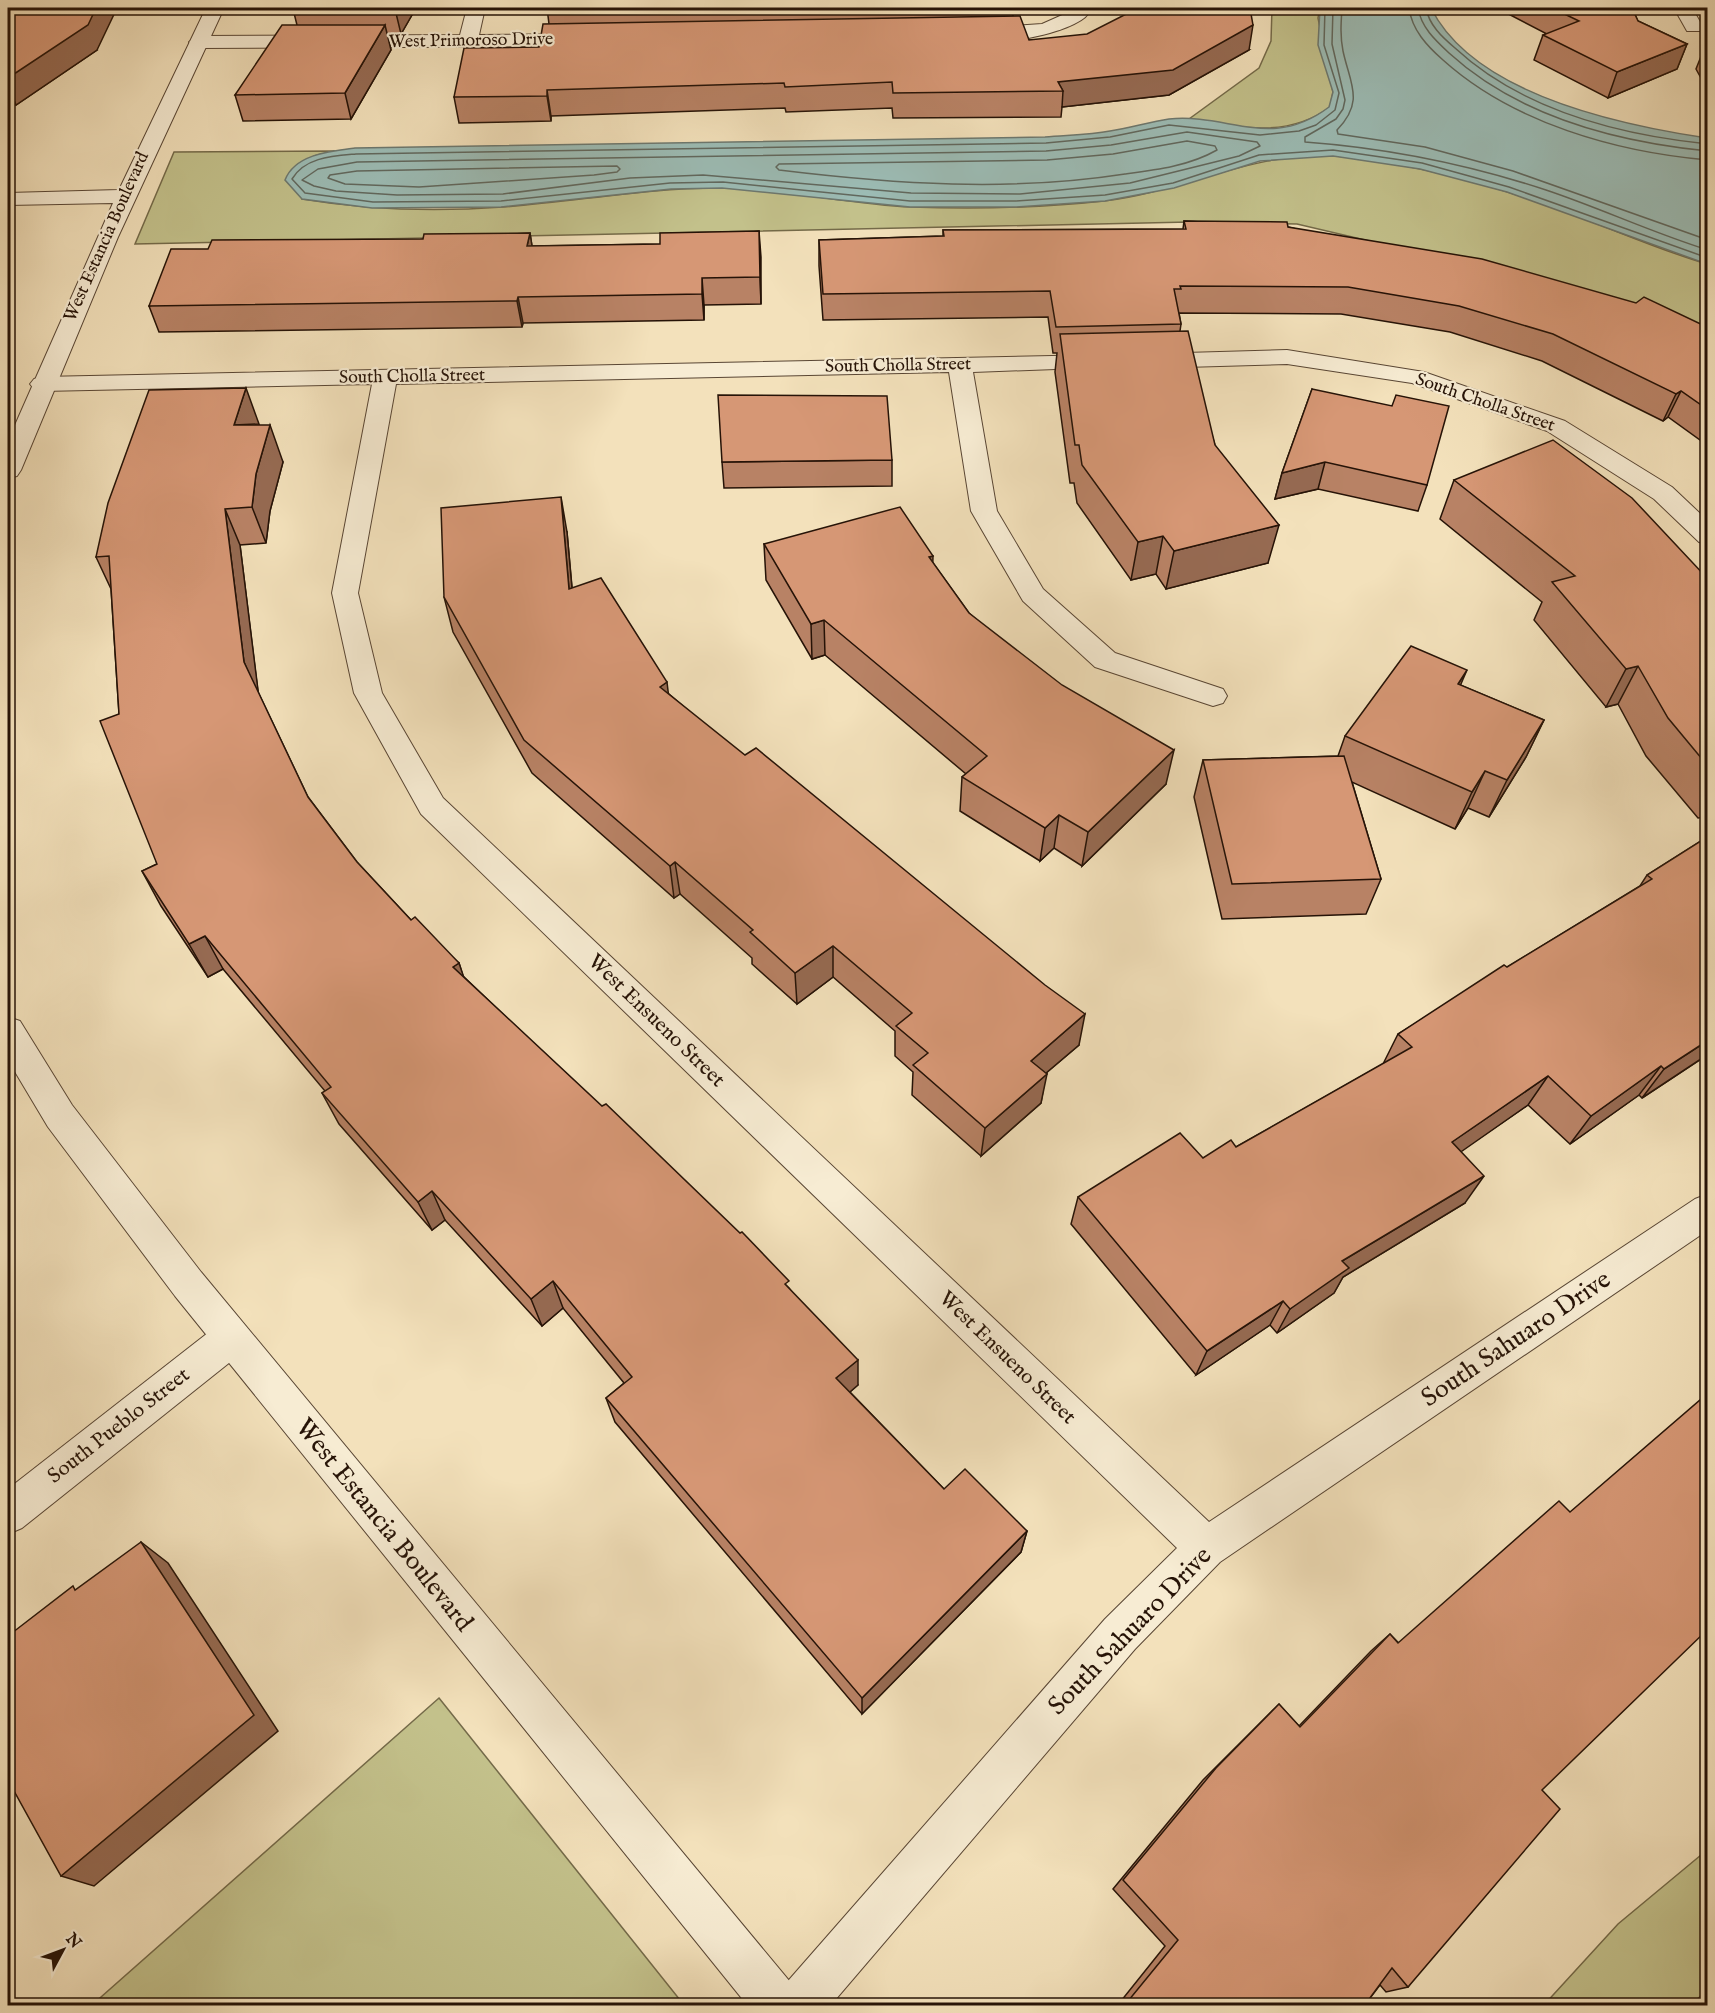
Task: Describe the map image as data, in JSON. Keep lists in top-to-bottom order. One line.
{"streets":{"street":["West Primoroso Drive","West Estancia Boulevard","South Cholla Street","West Ensueno Street","South Sahuaro Drive","South Pueblo Street"]},"crossings":[["West Primoroso Drive","West Estancia Boulevard"],["West Estancia Boulevard","South Cholla Street"],["West Estancia Boulevard","South Pueblo Street"],["South Cholla Street","West Ensueno Street"],["West Ensueno Street","South Sahuaro Drive"]],"north":"top right"}
